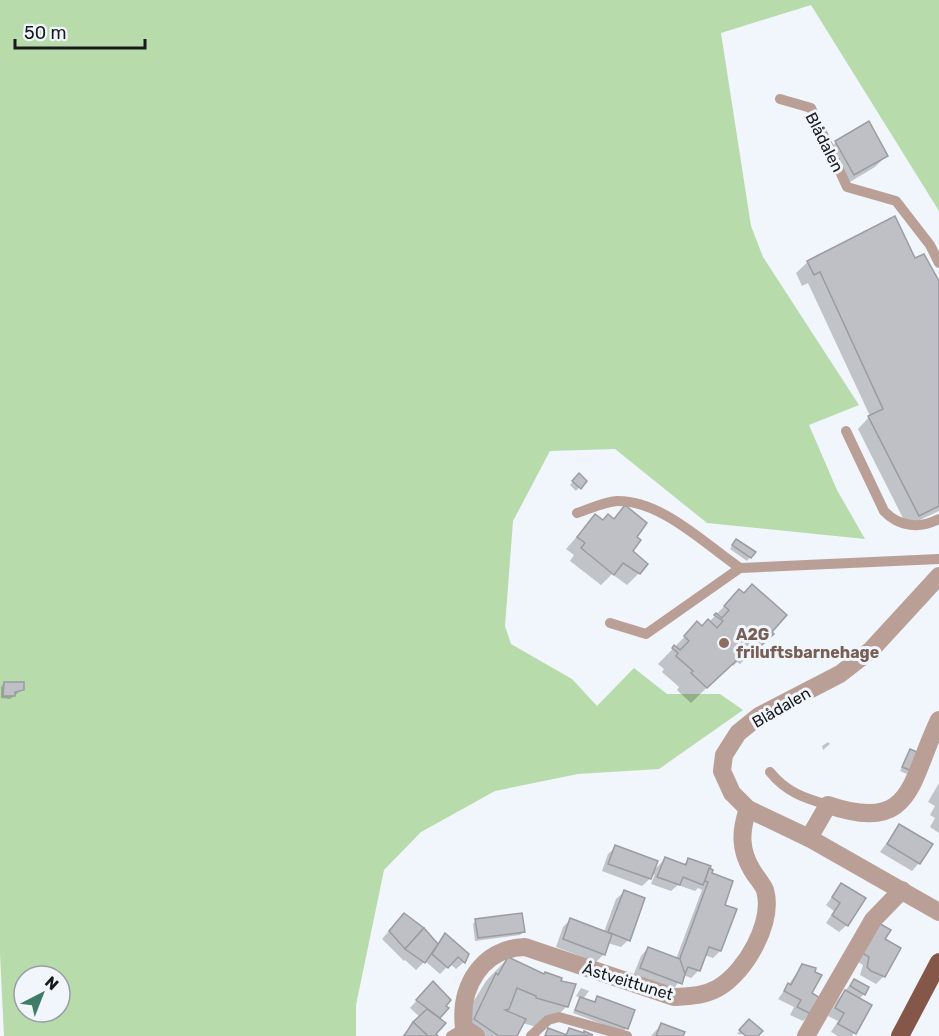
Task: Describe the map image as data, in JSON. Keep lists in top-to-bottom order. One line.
{"streets":{"street":["Blådalen","Åstveittunet"]},"crossings":[["Blådalen","Åstveittunet"]],"places":["A2G friluftsbarnehage"],"scale_bar":"50 m","north":"top right"}
